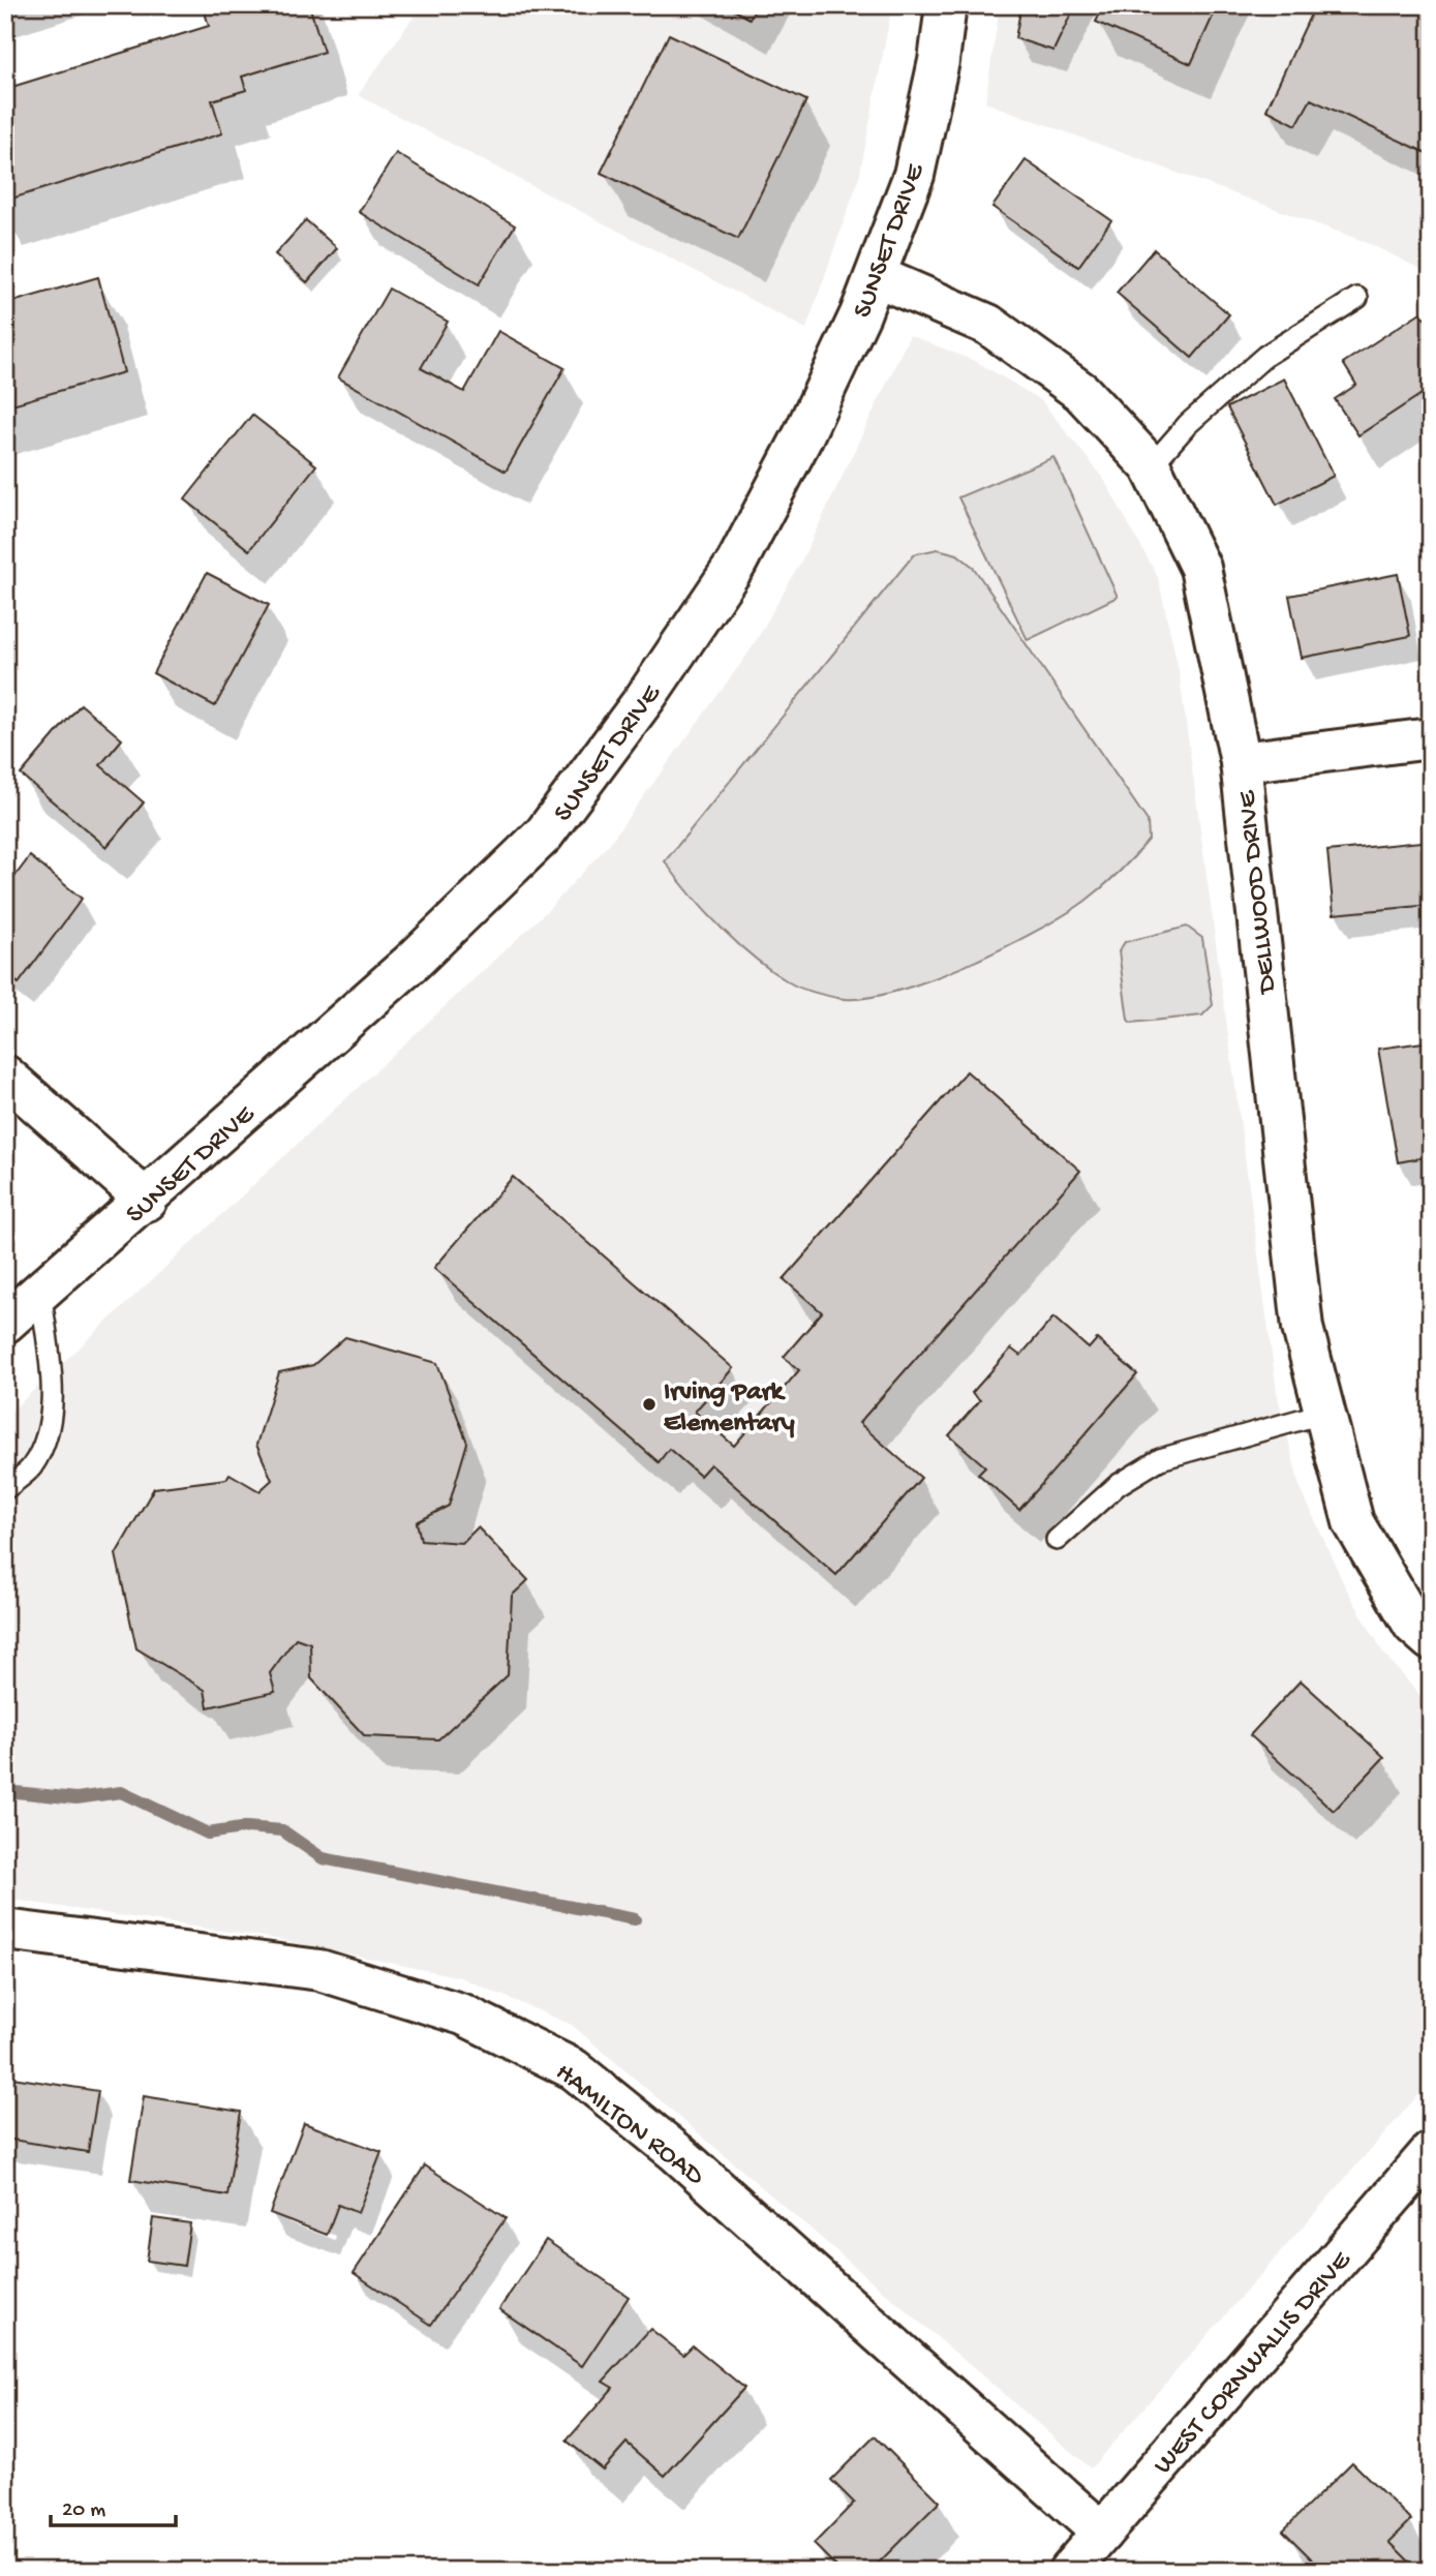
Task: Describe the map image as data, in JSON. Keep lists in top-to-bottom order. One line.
{"streets":{"street":["SUNSET DRIVE","DELLWOOD DRIVE","HAMILTON ROAD","WEST CORNWALLIS DRIVE"]},"crossings":[["SUNSET DRIVE","DELLWOOD DRIVE"],["HAMILTON ROAD","WEST CORNWALLIS DRIVE"]],"places":["Irving Park Elementary"],"scale_bar":"20 m"}
